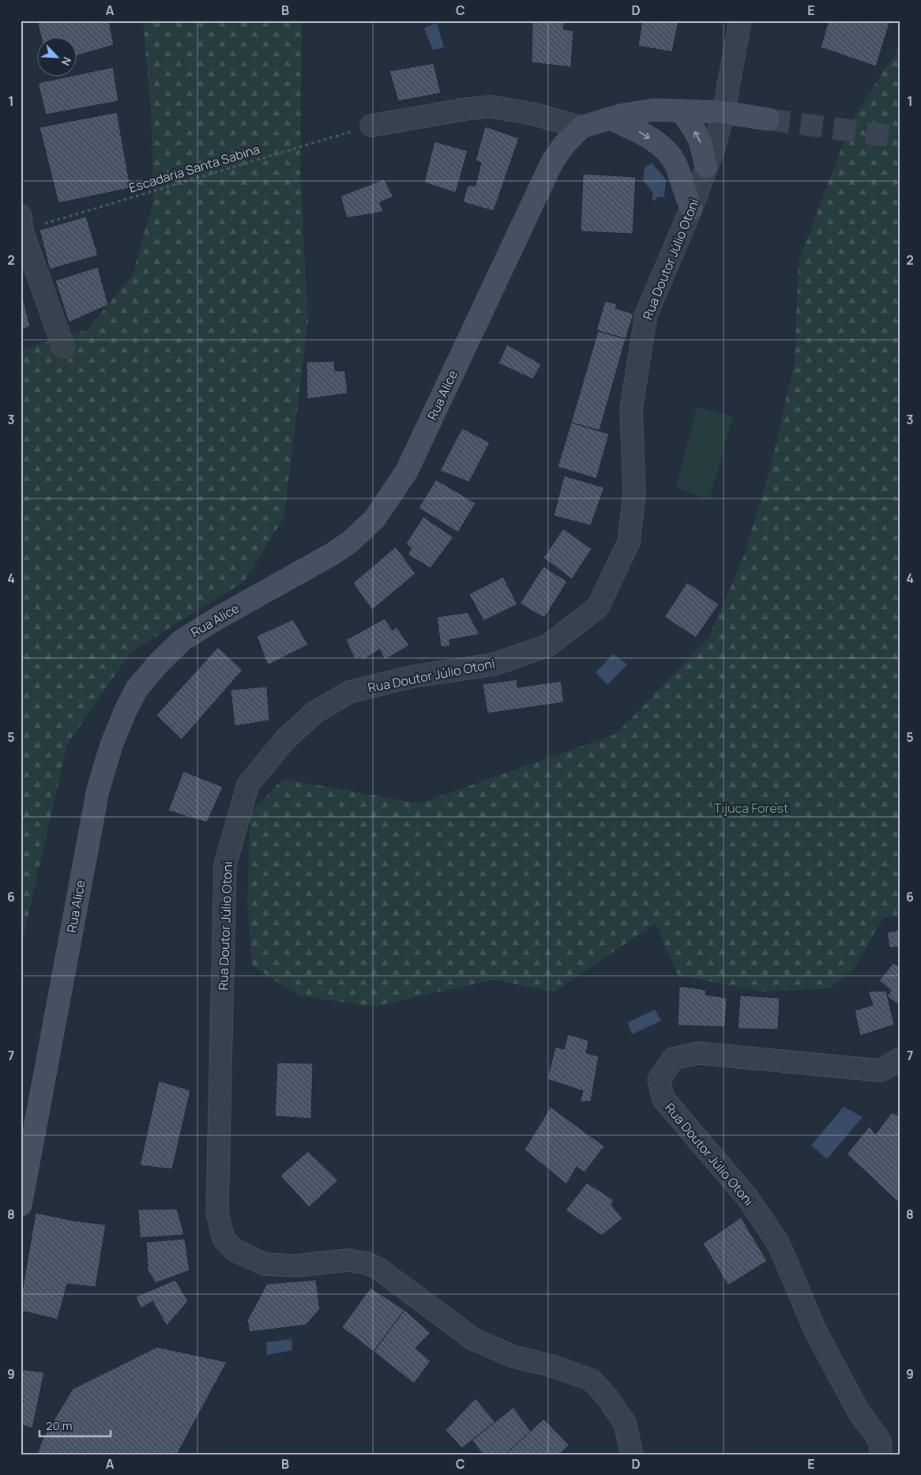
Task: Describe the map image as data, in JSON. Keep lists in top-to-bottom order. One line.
{"streets":{"street":["Rua Doutor Júlio Otoni","Rua Alice"],"path":["Escadaria Santa Sabina"]},"parks":["Tijuca Forest"],"scale_bar":"20 m","north":"bottom right","grid":{"columns":["A","B","C","D","E"],"rows":["1","2","3","4","5","6","7","8","9"]}}
